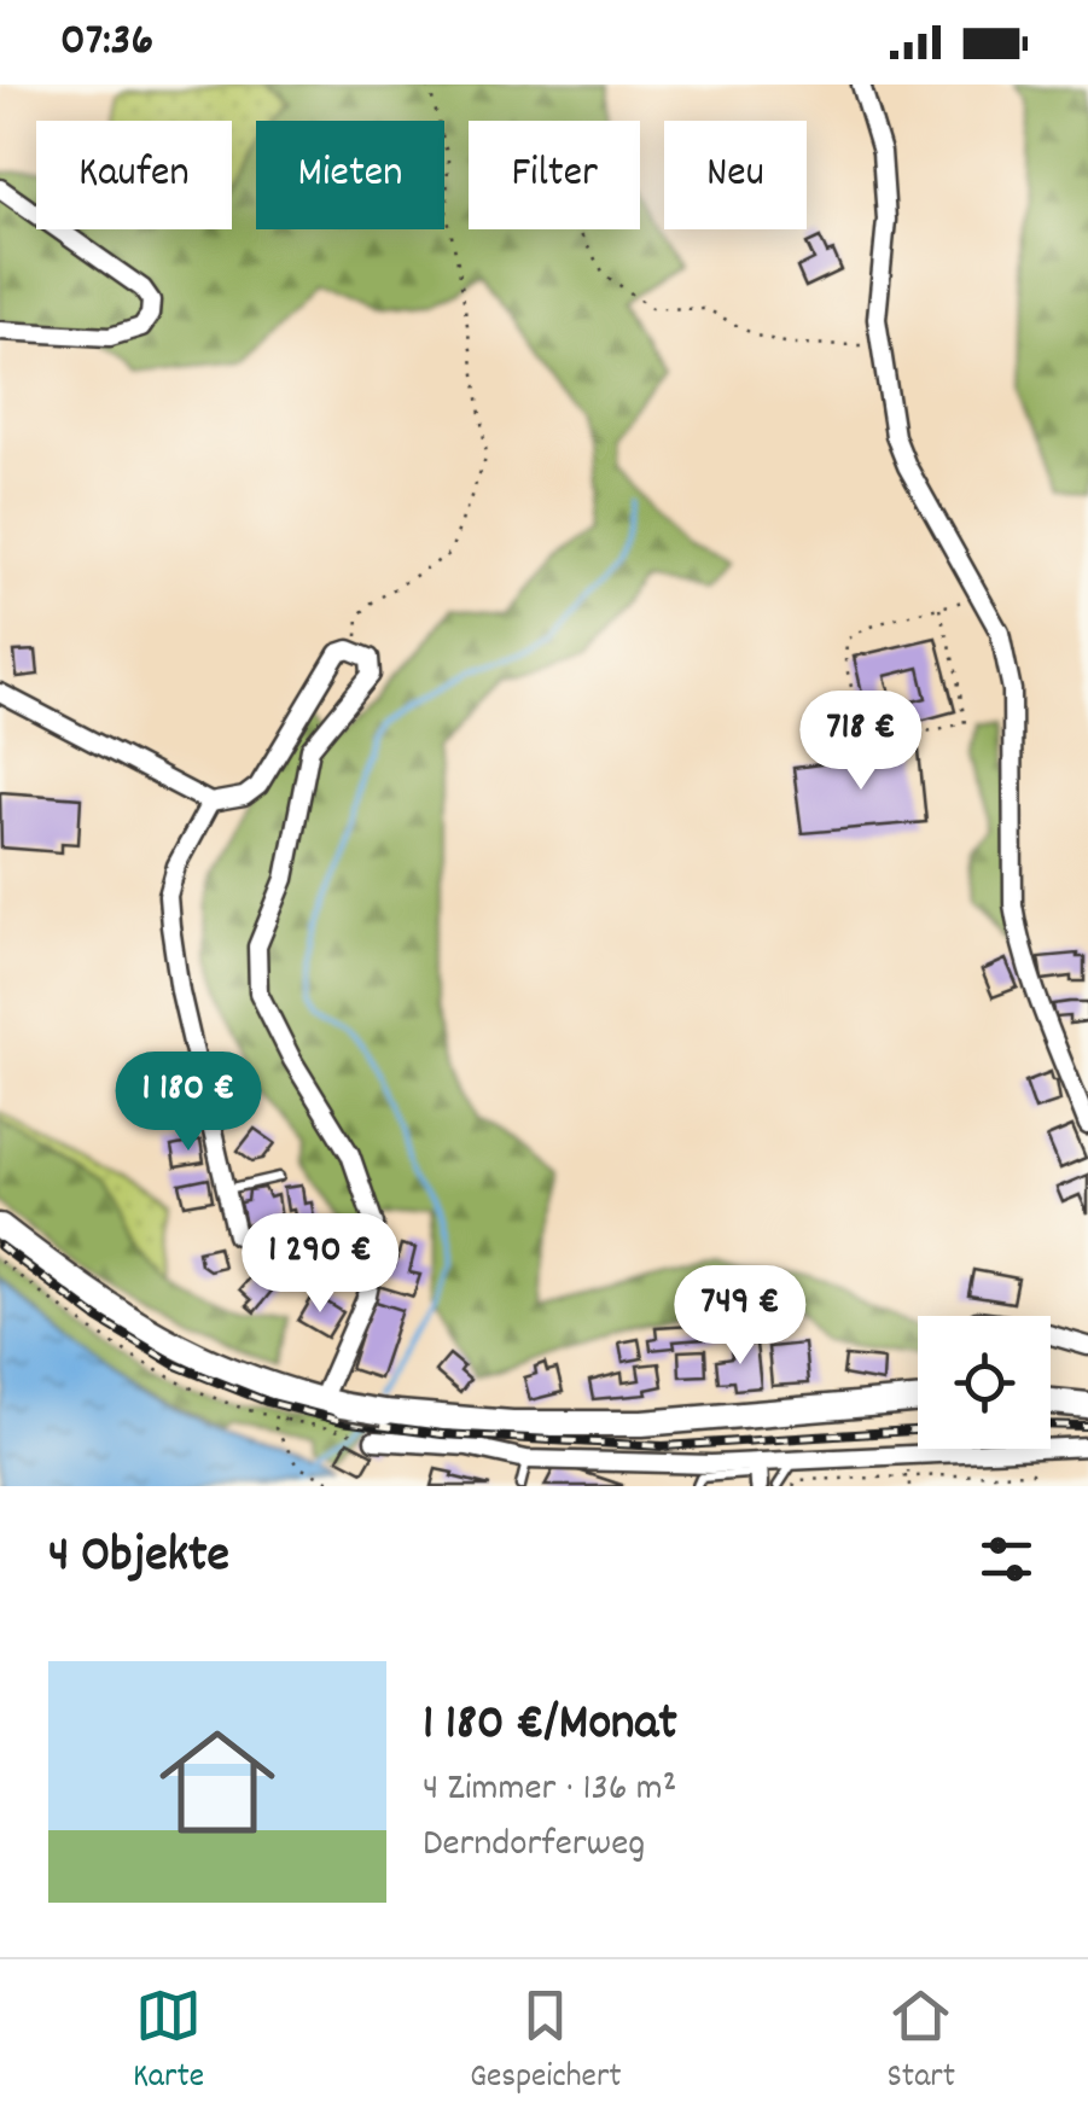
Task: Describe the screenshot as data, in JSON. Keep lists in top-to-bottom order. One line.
{"page":{"status":"07:36","chip":["Kaufen","Mieten","Filter","Neu"],"price":["718 €","1 180 €","1 290 €","749 €"],"heading":"4 Objekte","list":[{"name":"1 180 €/Monat","note":"4 Zimmer · 136 m² · Derndorferweg"}],"tabs":["Karte","Gespeichert","Start"]}}
